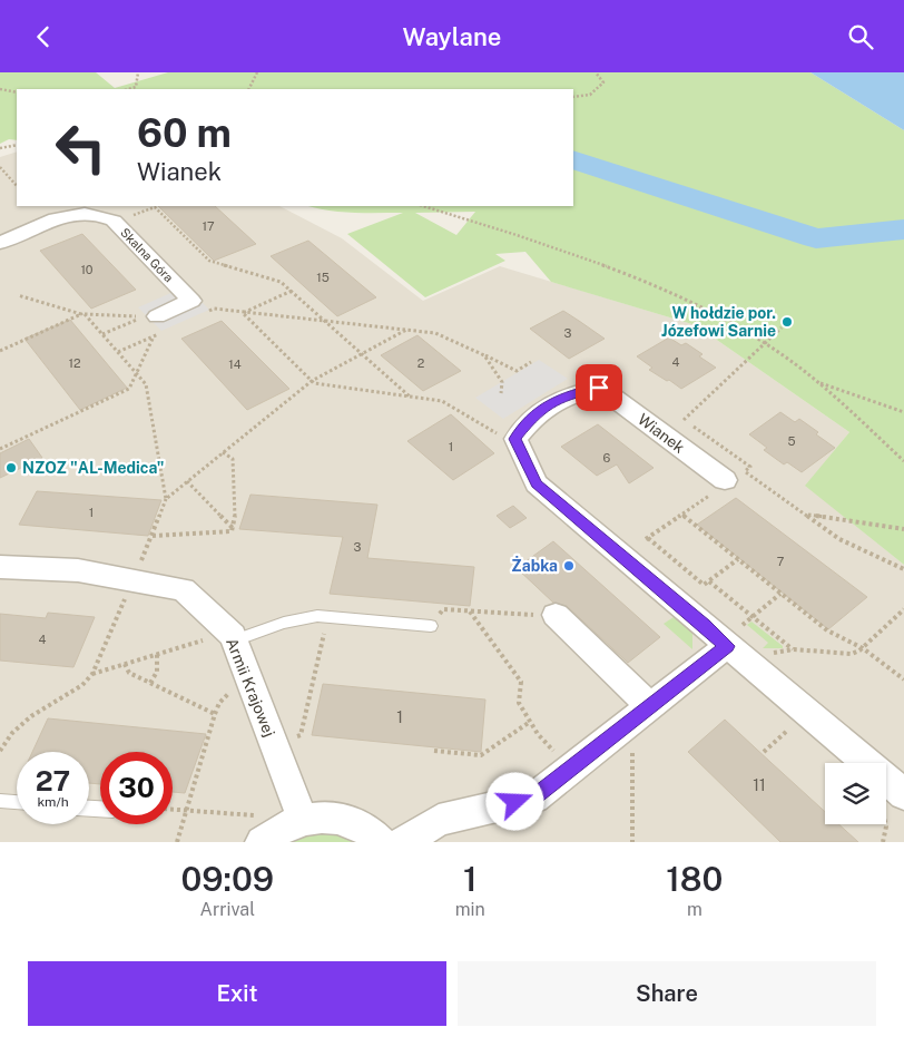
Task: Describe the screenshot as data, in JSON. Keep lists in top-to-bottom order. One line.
{"streets":{"street":["Skalna Góra","Wianek","Armii Krajowej"]},"places":["W hołdzie por. Józefowi Sarnie","NZOZ \"AL-Medica\"","Żabka"],"house_numbers":["17","10","15","3","4","12","2","14","5","1","6","1","3","7","4","1","11"],"page":{"header":"Waylane","turn":["60 m","Wianek"],"speed":"27 km/h","limit":"30","eta":["09:09","Arrival","1","min","180","m"],"buttons":["Exit","Share"]}}
